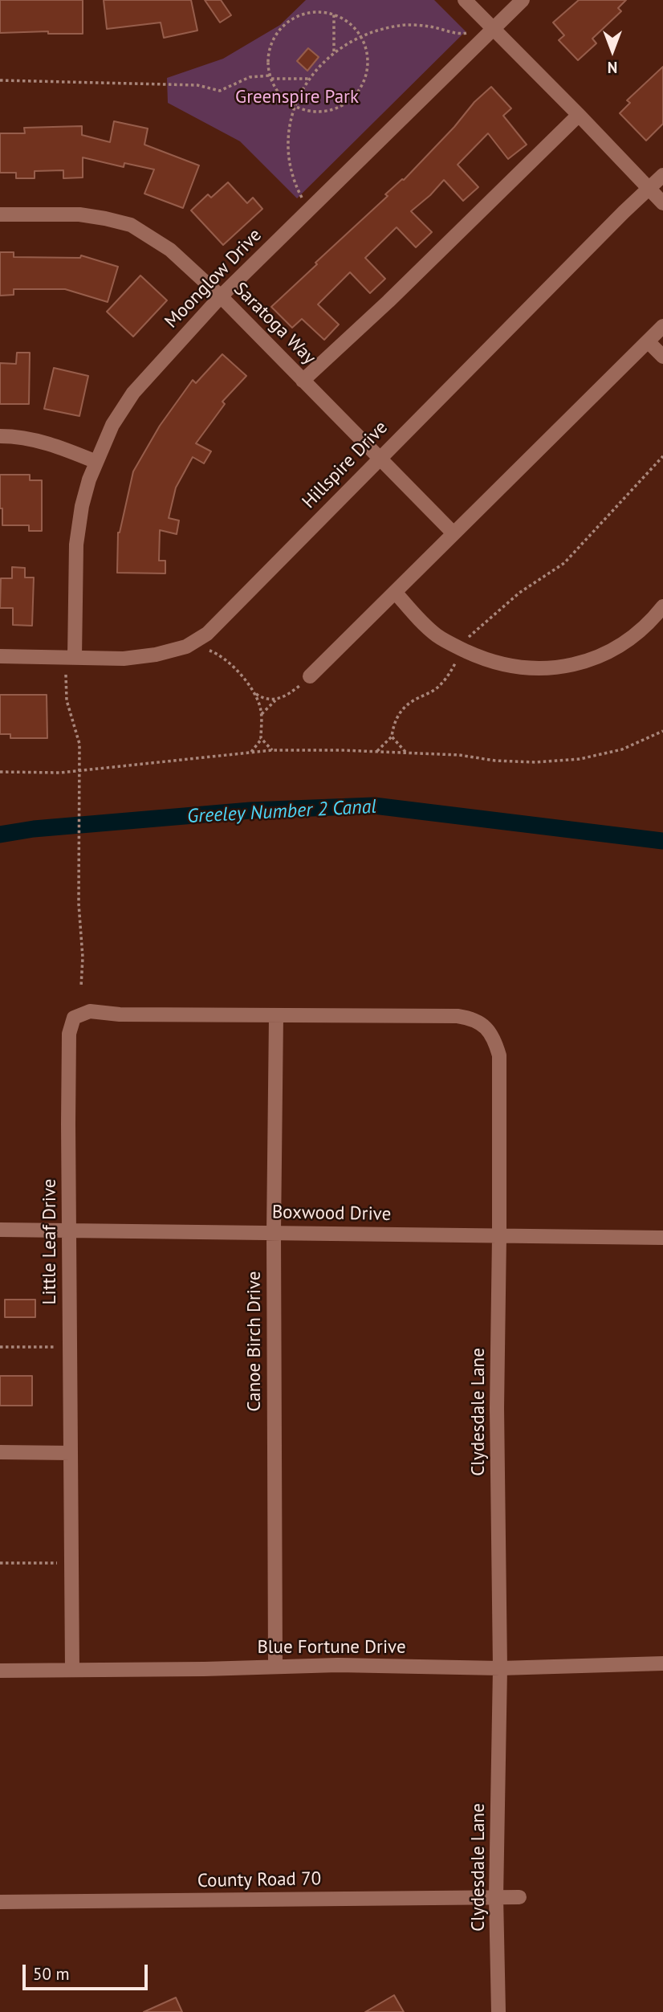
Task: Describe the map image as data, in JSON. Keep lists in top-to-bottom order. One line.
{"streets":{"street":["Moonglow Drive","Saratoga Way","Hillspire Drive","Boxwood Drive","Little Leaf Drive","Canoe Birch Drive","Clydesdale Lane","Blue Fortune Drive","County Road 70"]},"crossings":[["Moonglow Drive","Saratoga Way"],["Moonglow Drive","Hillspire Drive"],["Saratoga Way","Hillspire Drive"],["Boxwood Drive","Little Leaf Drive"],["Boxwood Drive","Canoe Birch Drive"],["Boxwood Drive","Clydesdale Lane"],["Little Leaf Drive","Canoe Birch Drive"],["Little Leaf Drive","Clydesdale Lane"],["Little Leaf Drive","Blue Fortune Drive"],["Canoe Birch Drive","Clydesdale Lane"],["Canoe Birch Drive","Blue Fortune Drive"],["Clydesdale Lane","Blue Fortune Drive"],["Clydesdale Lane","County Road 70"]],"water":["Greeley Number 2 Canal"],"parks":["Greenspire Park"],"scale_bar":"50 m","north":"bottom"}
